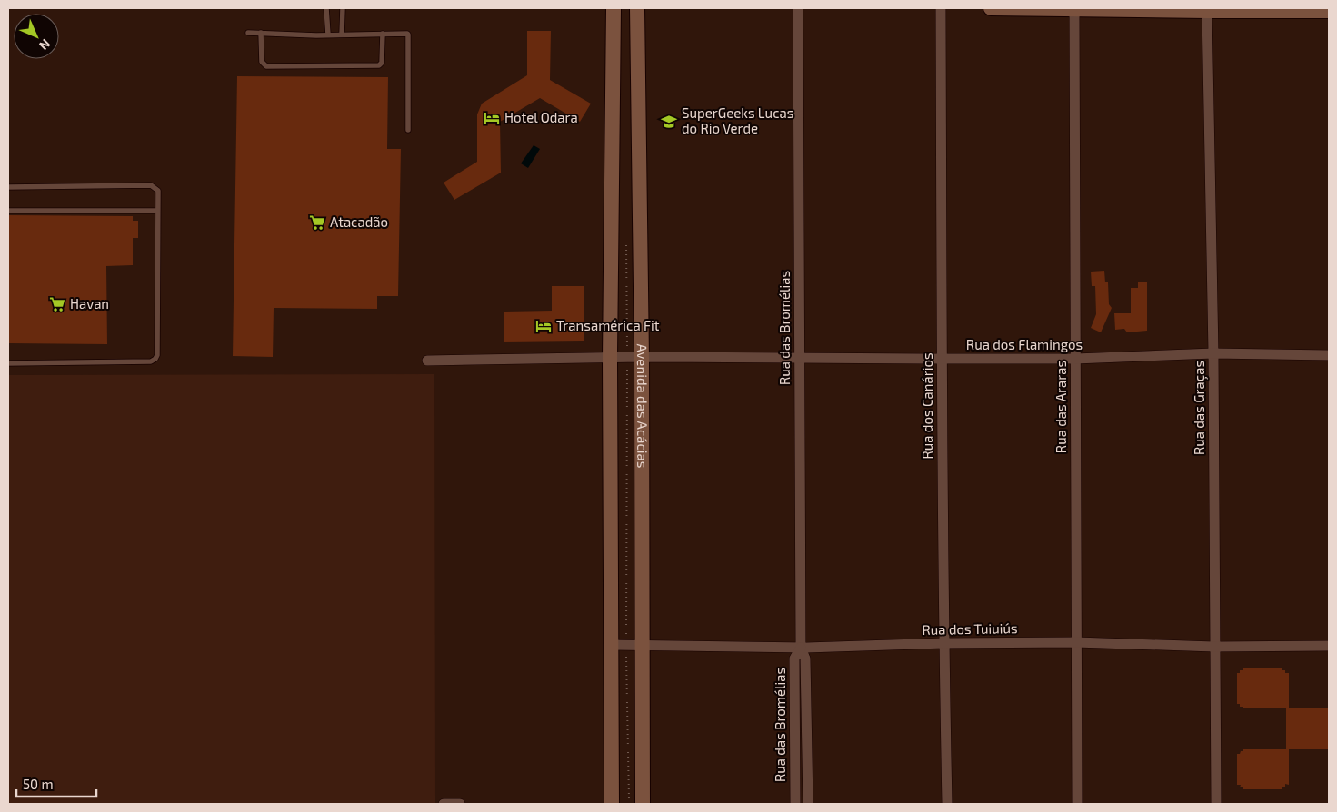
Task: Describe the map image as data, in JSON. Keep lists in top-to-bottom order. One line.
{"streets":{"street":["Rua das Bromélias","Rua dos Flamingos","Avenida das Acácias","Rua dos Canários","Rua das Araras","Rua das Graças","Rua dos Tuiuiús"]},"crossings":[["Rua das Bromélias","Rua dos Flamingos"],["Rua das Bromélias","Rua dos Tuiuiús"],["Rua dos Flamingos","Avenida das Acácias"],["Rua dos Flamingos","Rua dos Canários"],["Rua dos Flamingos","Rua das Araras"],["Rua dos Flamingos","Rua das Graças"],["Avenida das Acácias","Rua dos Tuiuiús"],["Rua dos Canários","Rua dos Tuiuiús"],["Rua das Araras","Rua dos Tuiuiús"],["Rua das Graças","Rua dos Tuiuiús"]],"places":{"hotel":["Hotel Odara","Transamérica Fit"],"school or university":["SuperGeeks Lucas do Rio Verde"],"supermarket":["Atacadão","Havan"]},"scale_bar":"50 m","north":"bottom right"}
